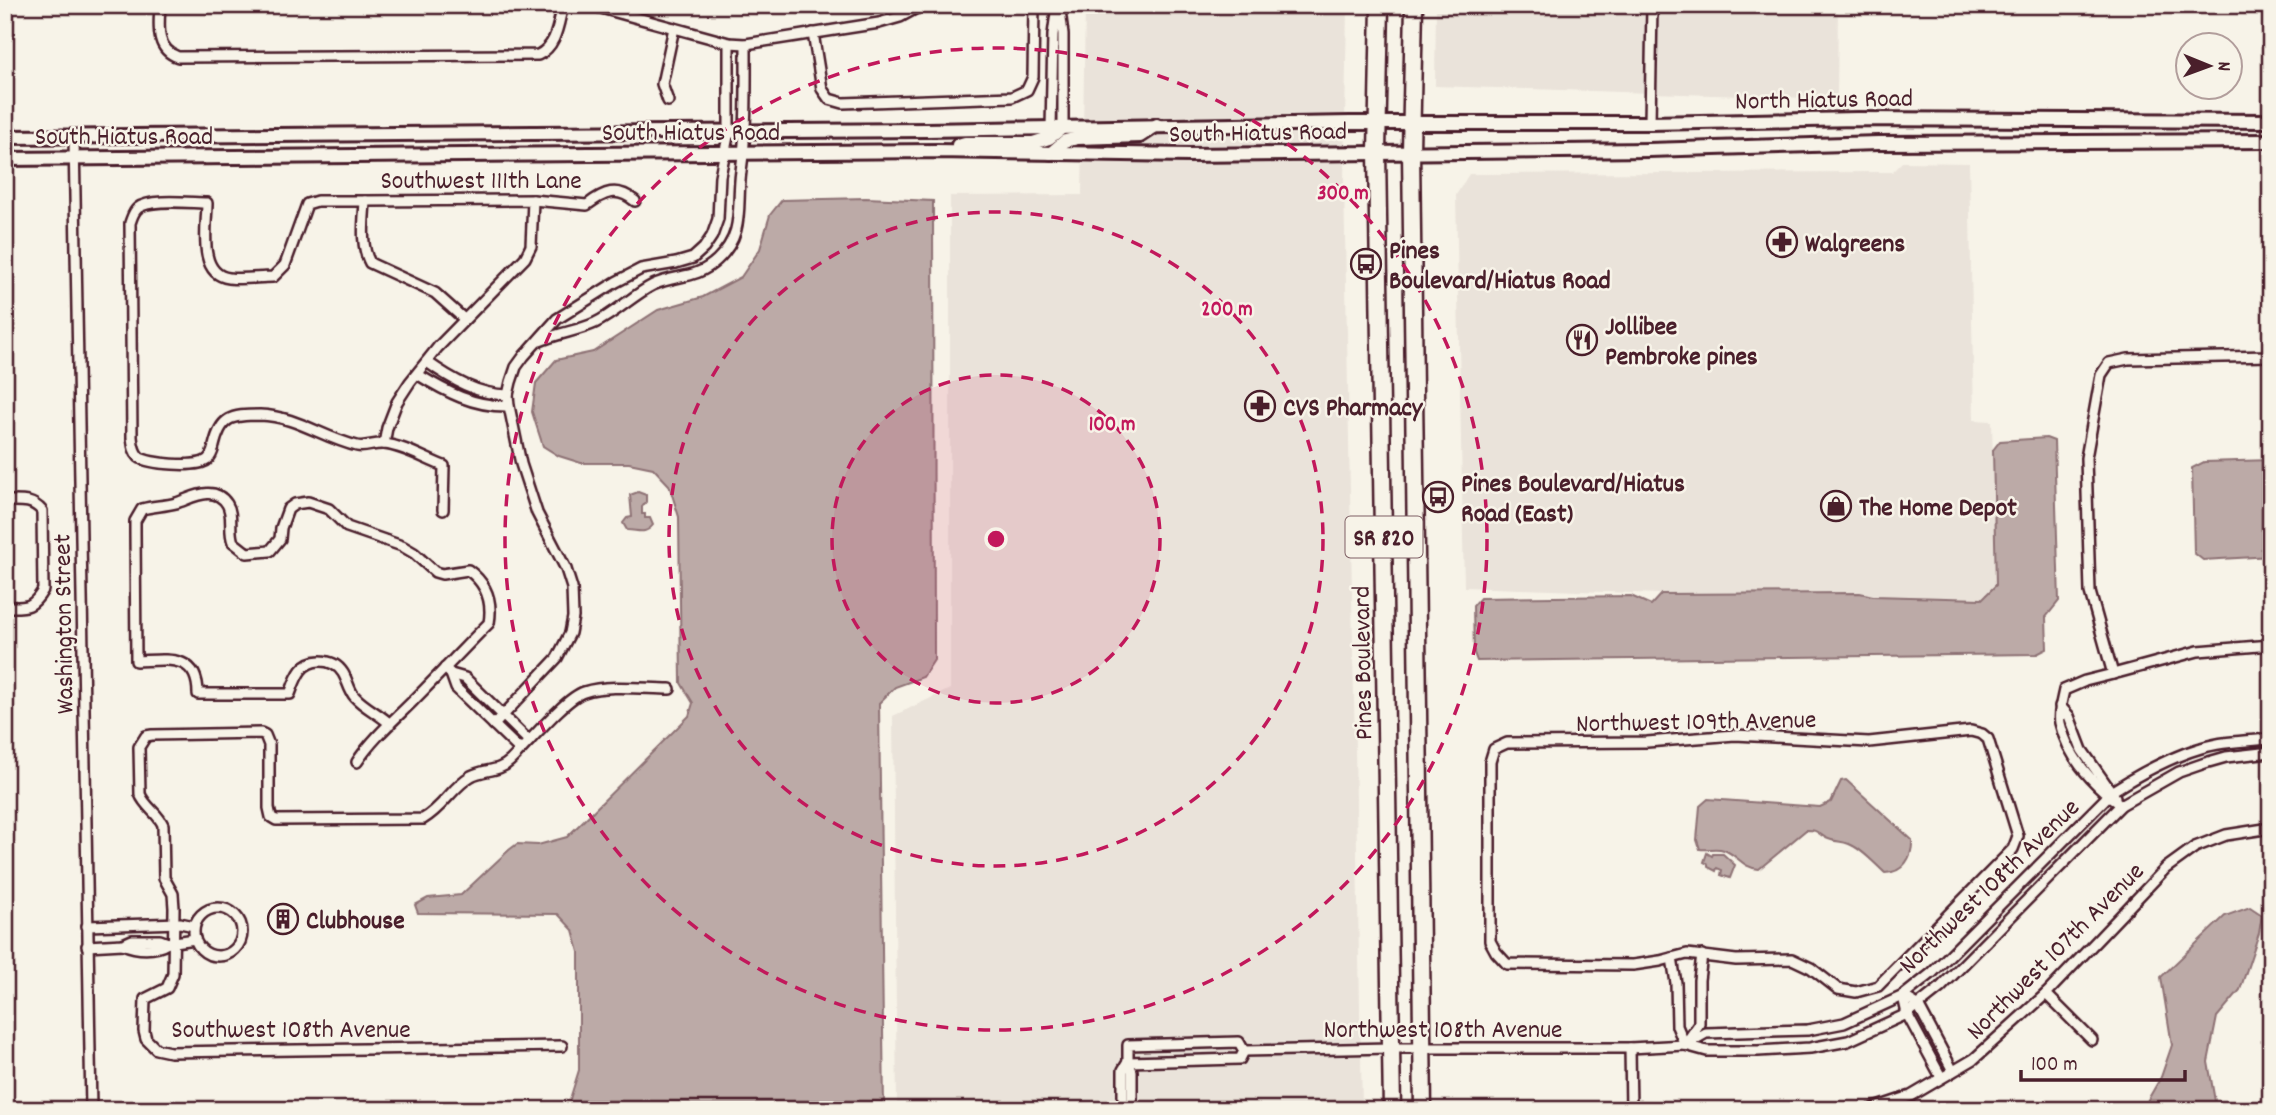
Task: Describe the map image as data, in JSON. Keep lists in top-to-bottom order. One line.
{"streets":{"highway":["SR 820","Pines Boulevard"],"main road":["North Hiatus Road","South Hiatus Road"],"street":["Southwest 111th Lane","Washington Street","Northwest 109th Avenue","Northwest 108th Avenue","Northwest 107th Avenue","Southwest 108th Avenue"]},"crossings":[["North Hiatus Road","South Hiatus Road"],["North Hiatus Road","SR 820"],["North Hiatus Road","Pines Boulevard"],["South Hiatus Road","Washington Street"],["South Hiatus Road","Pines Boulevard"],["SR 820","Northwest 108th Avenue"],["Pines Boulevard","Northwest 108th Avenue"]],"places":{"pharmacy":["Walgreens","CVS Pharmacy"],"bus stop":["Pines Boulevard/Hiatus Road","Pines Boulevard/Hiatus Road (East)"],"restaurant":["Jollibee Pembroke pines"],"shop":["The Home Depot"],"building":["Clubhouse"]},"scale_bar":"100 m","north":"right","rings":["300 m","200 m","100 m"]}
